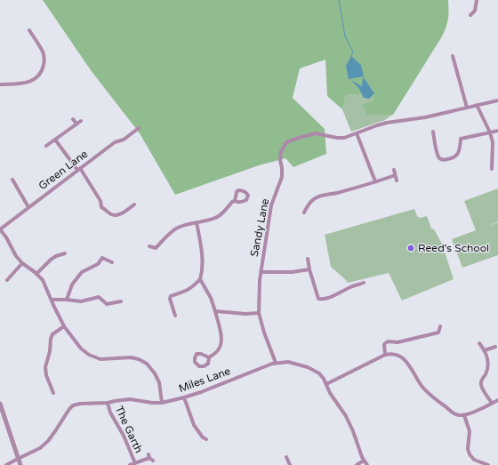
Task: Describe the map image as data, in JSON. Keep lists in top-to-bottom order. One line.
{"streets":{"street":["Green Lane","Sandy Lane","Miles Lane","The Garth"]},"crossings":[["Sandy Lane","Miles Lane"],["Miles Lane","The Garth"]],"places":["Reed's School"]}
